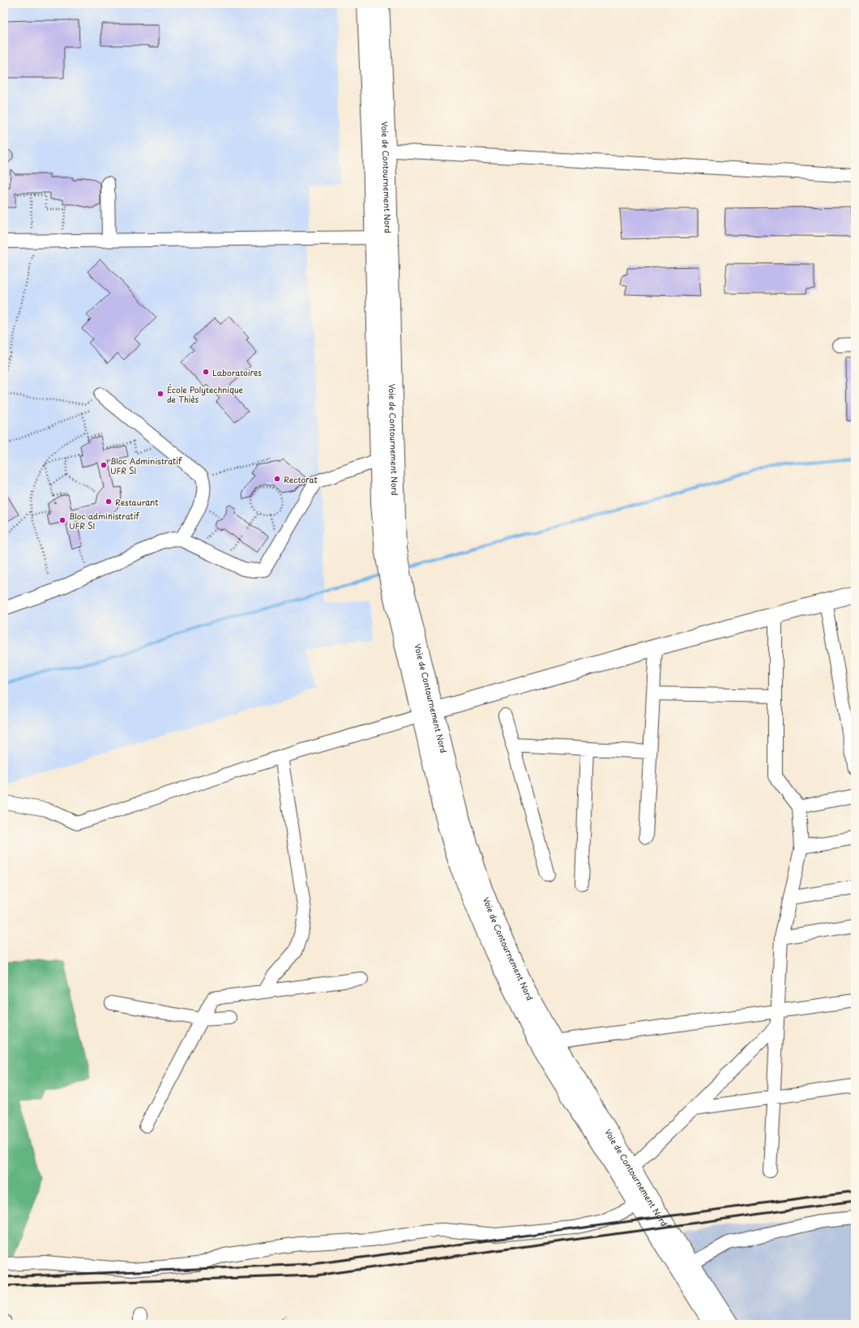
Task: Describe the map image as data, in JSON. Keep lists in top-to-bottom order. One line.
{"streets":{"main road":["Voie de Contournement Nord"]},"places":["Laboratoires","École Polytechnique de Thiès","Bloc Administratif UFR SI","Rectorat","Restaurant","Bloc administratif UFR SI"]}
